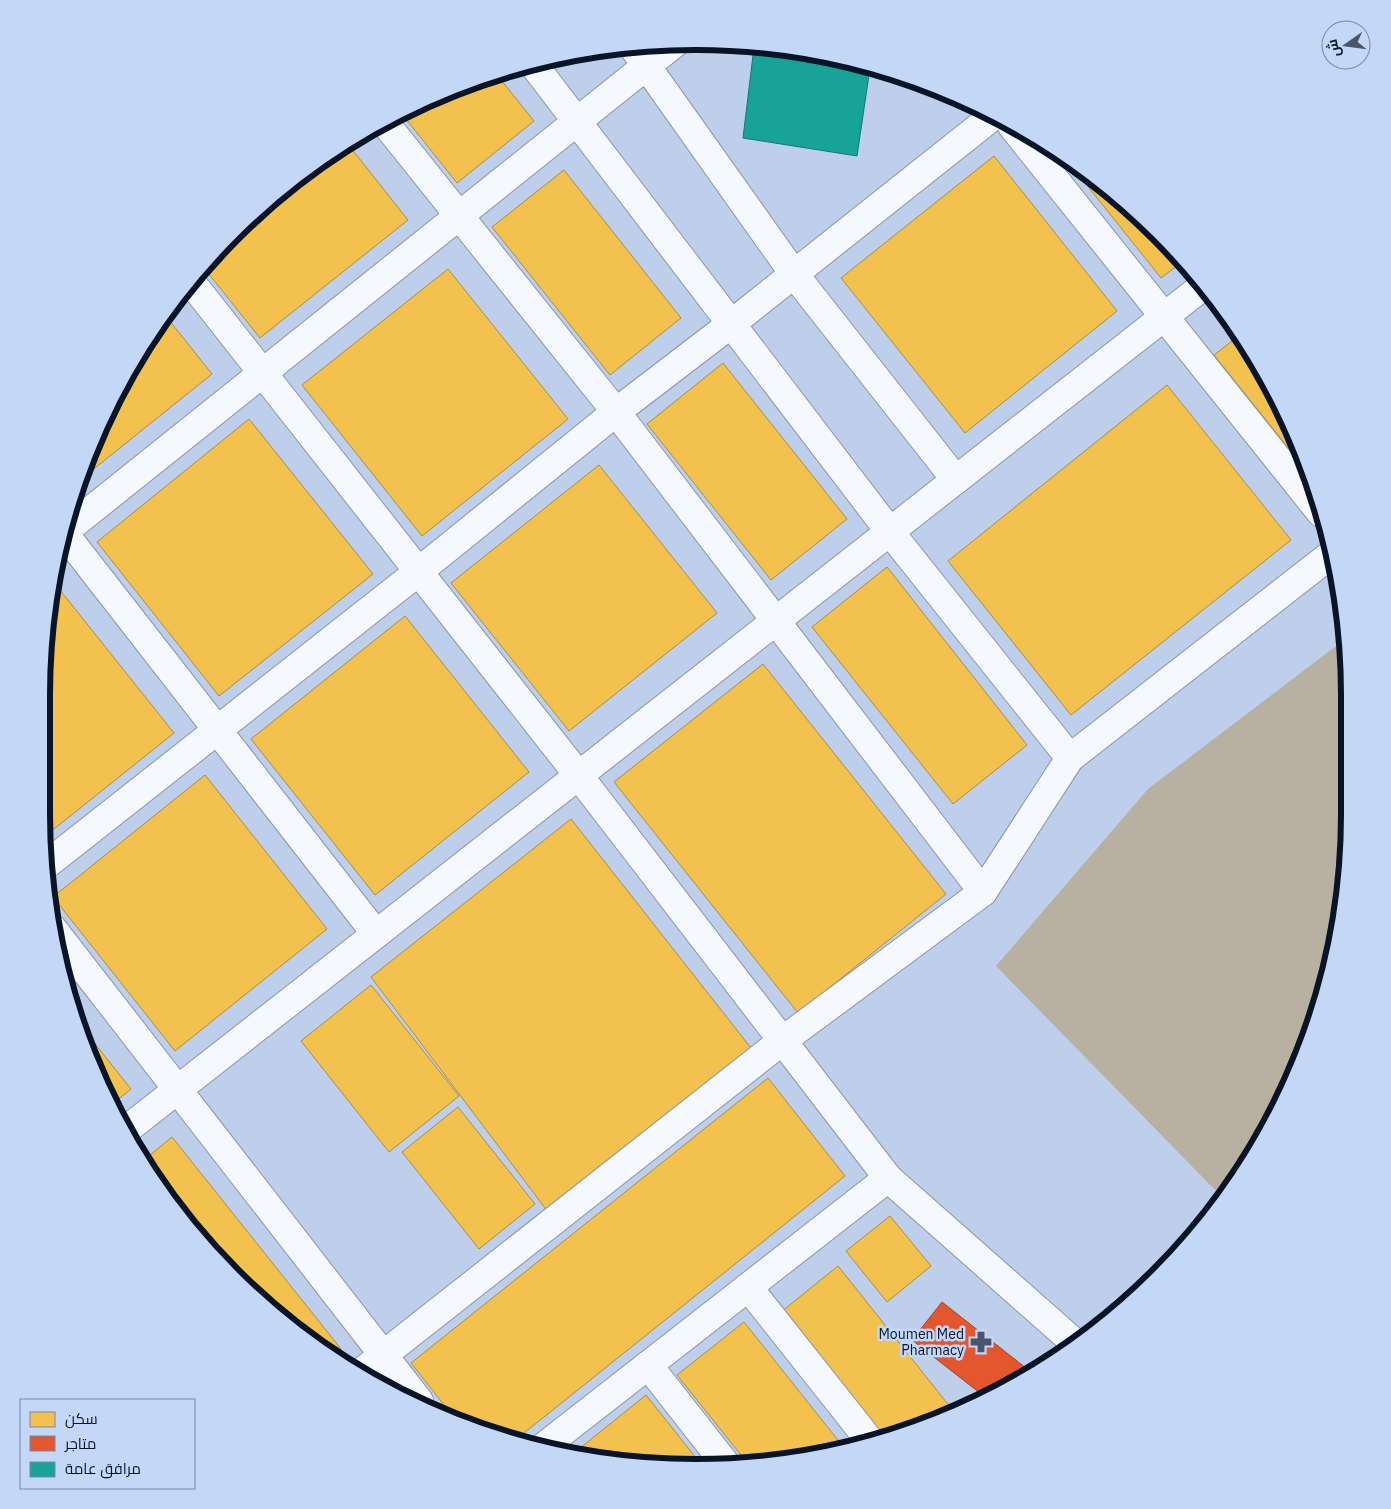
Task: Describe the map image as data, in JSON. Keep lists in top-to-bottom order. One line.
{"places":{"pharmacy":["Moumen Med Pharmacy"]},"legend":["سكن","متاجر","مرافق عامة"],"north":"left"}
